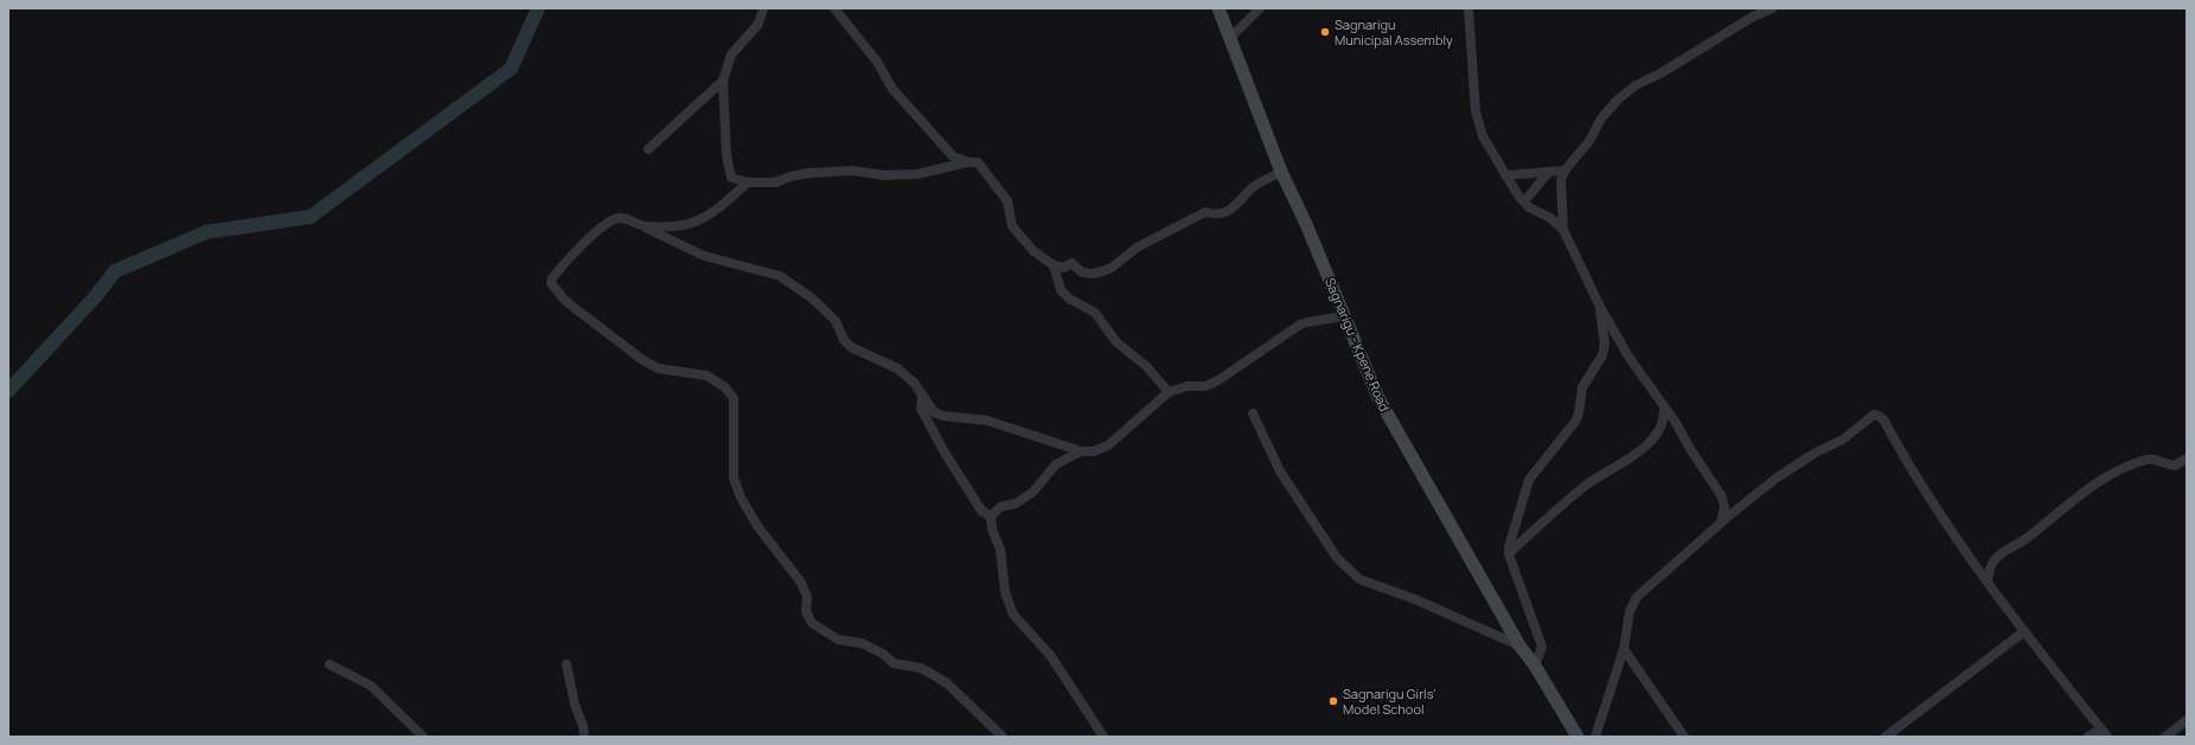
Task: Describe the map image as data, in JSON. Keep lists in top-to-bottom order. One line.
{"streets":{"street":["Sagnarigu - Kpene Road"]},"places":["Sagnarigu Municipal Assembly","Sagnarigu Girls' Model School"]}
